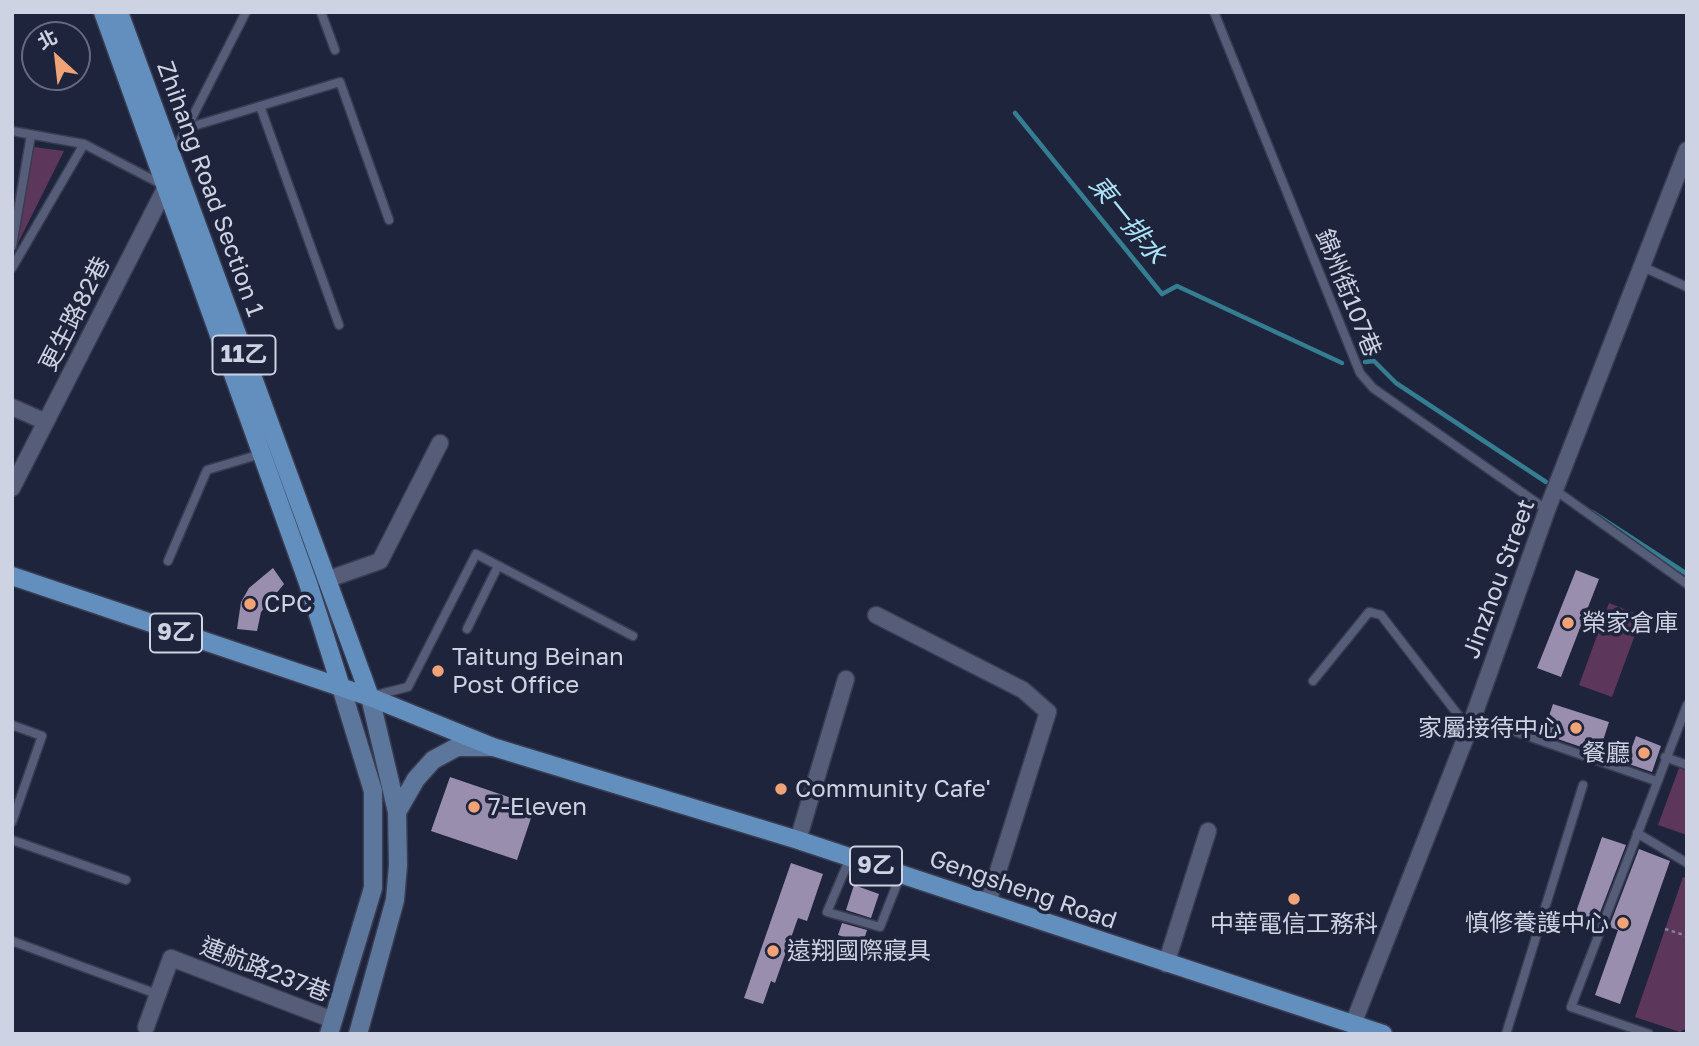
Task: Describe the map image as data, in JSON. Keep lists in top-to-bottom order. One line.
{"streets":{"main road":["Zhihang Road Section 1","11乙","9乙","Gengsheng Road"],"street":["更生路82巷","Jinzhou Street","連航路237巷"],"lane":["錦州街107巷"]},"crossings":[["Zhihang Road Section 1","更生路82巷"],["Zhihang Road Section 1","9乙"],["Zhihang Road Section 1","Gengsheng Road"],["錦州街107巷","Jinzhou Street"],["Jinzhou Street","Gengsheng Road"],["9乙","Gengsheng Road"]],"water":["東一排水"],"places":["CPC","榮家倉庫","Taitung Beinan Post Office","家屬接待中心","餐廳","Community Cafe'","7-Eleven","中華電信工務科","慎修養護中心","遠翔國際寢具"],"north":"top left"}
